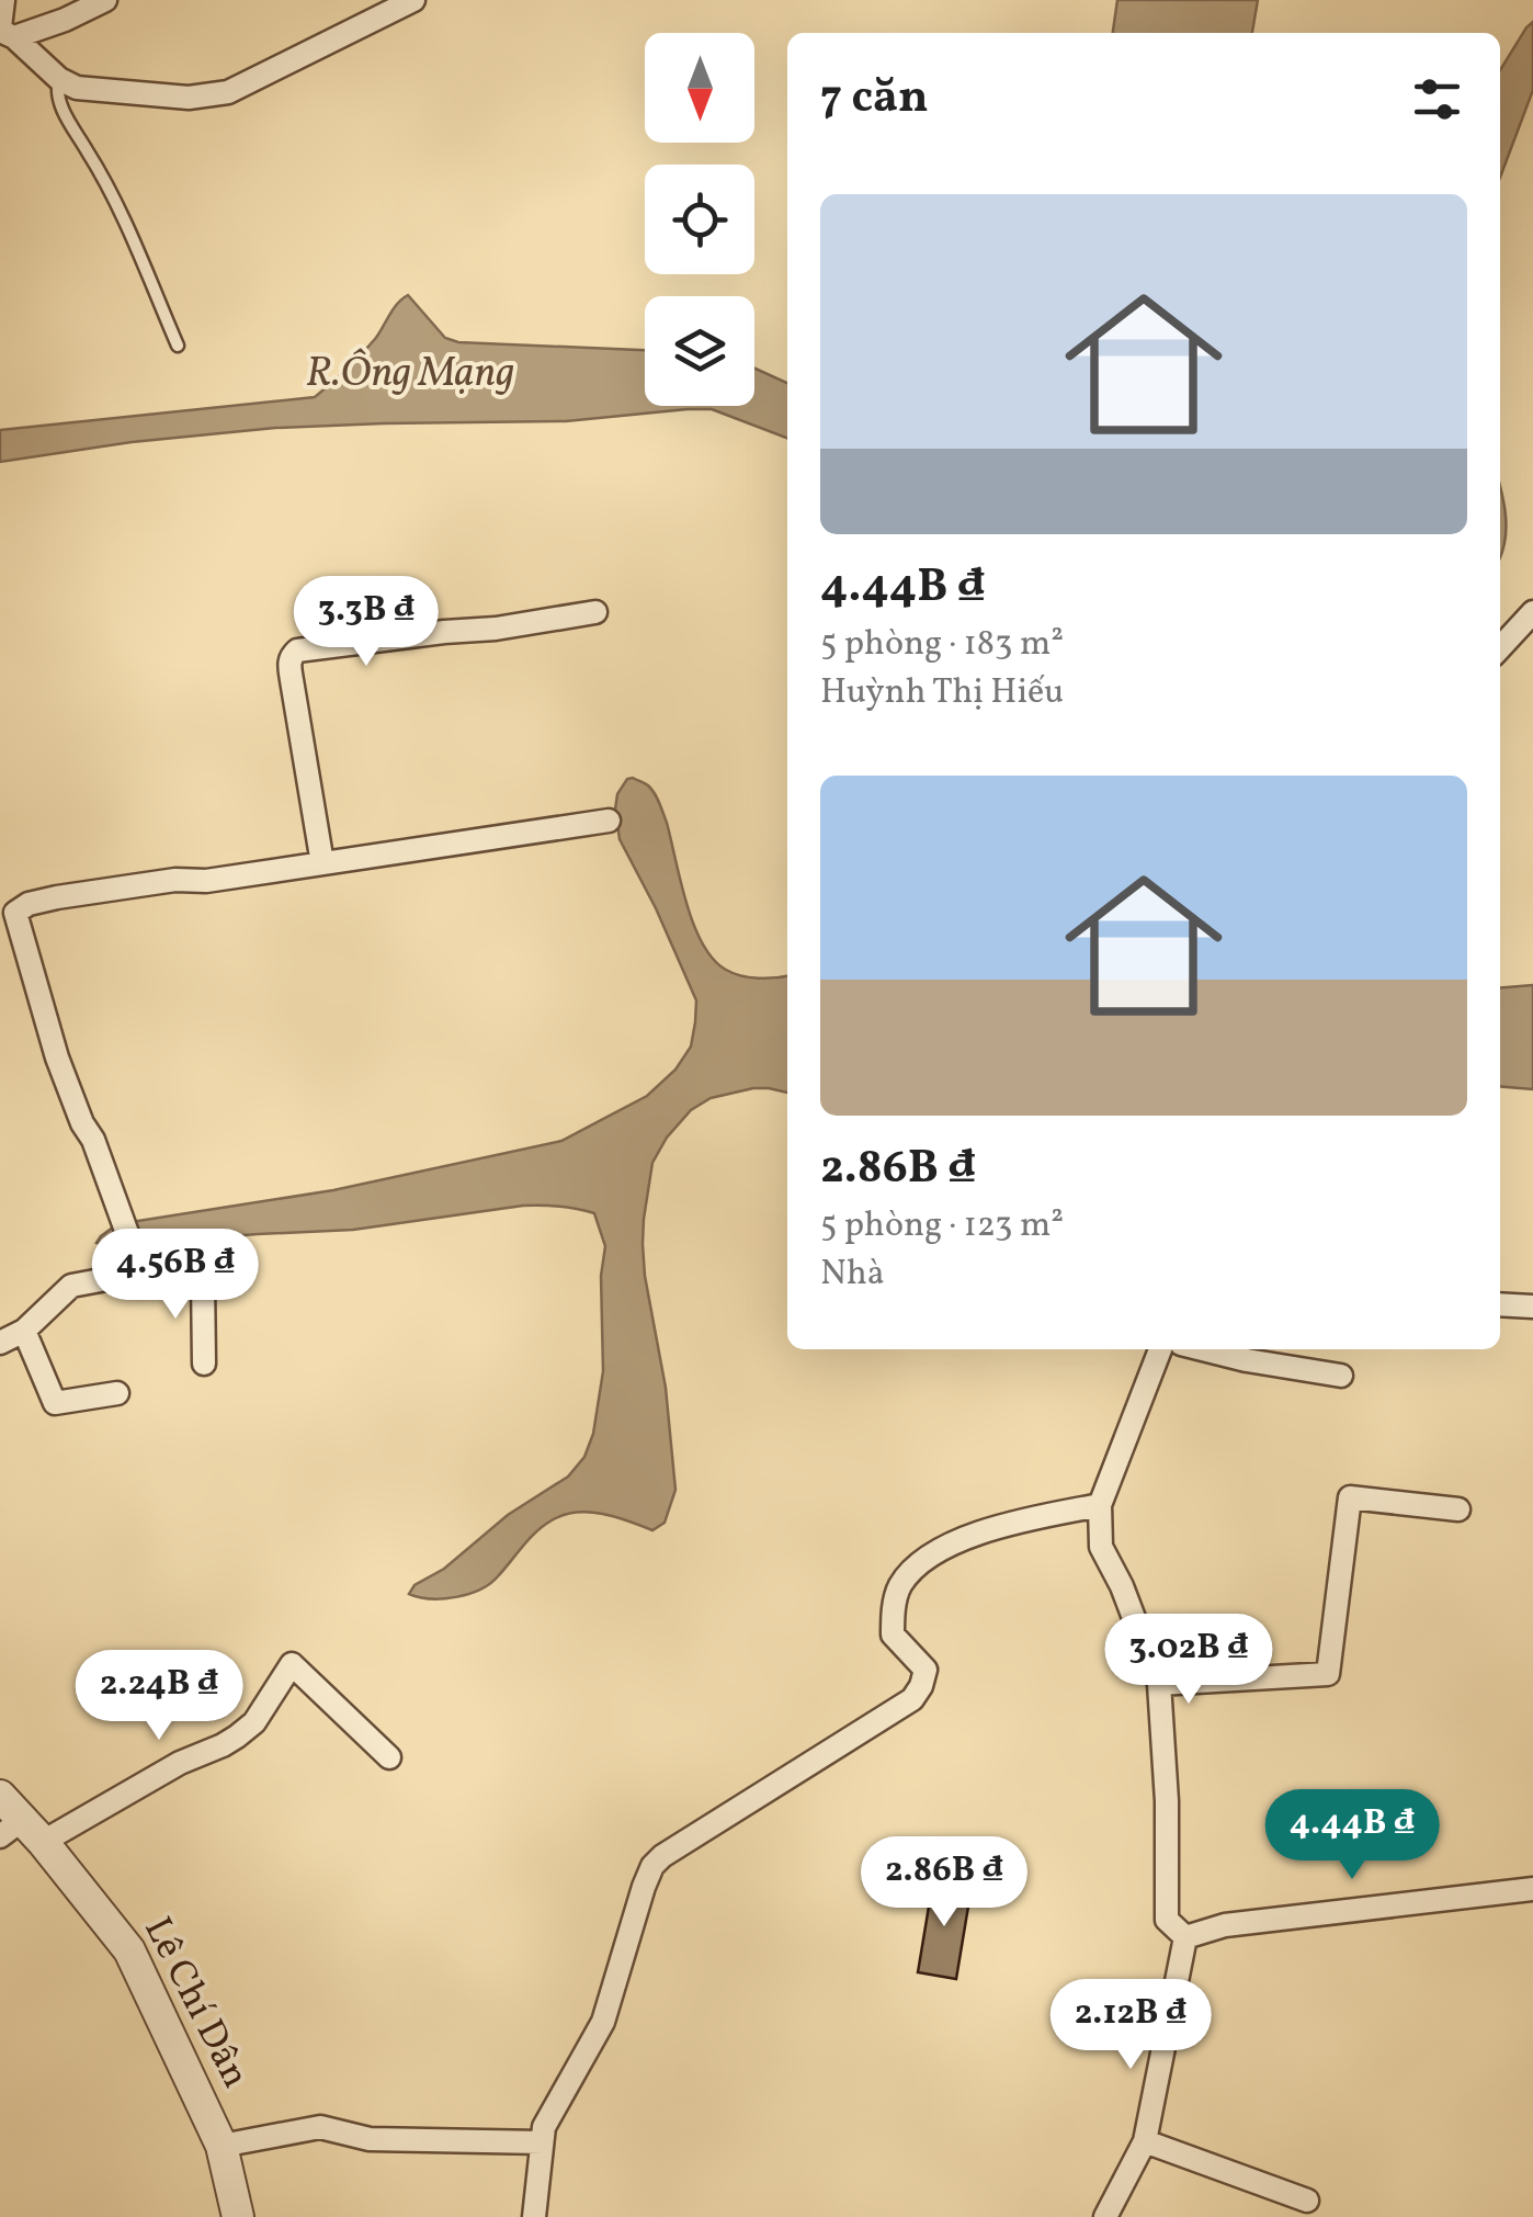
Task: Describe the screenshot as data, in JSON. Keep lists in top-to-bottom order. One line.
{"streets":{"street":["Lê Chí Dân"]},"water":["R.Ông Mạng"],"north":"bottom","page":{"heading":"7 căn","list":[{"name":"4.44B ₫","note":"5 phòng · 183 m² · Huỳnh Thị Hiếu"},{"name":"2.86B ₫","note":"5 phòng · 123 m² · Nhà"}],"price":["3.3B ₫","4.56B ₫","3.02B ₫","2.24B ₫","4.44B ₫","2.86B ₫","2.12B ₫"]}}
